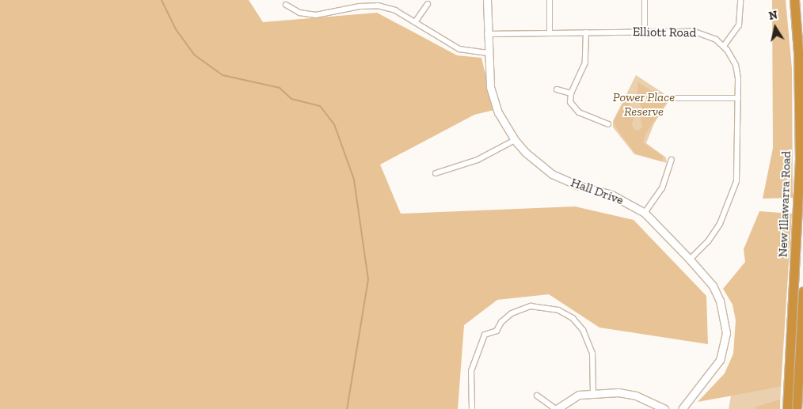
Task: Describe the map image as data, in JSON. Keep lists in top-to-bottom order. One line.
{"streets":{"highway":["New Illawarra Road"],"street":["Elliott Road","Hall Drive"]},"crossings":[["Elliott Road","Hall Drive"]],"parks":["Power Place Reserve"],"north":"top"}
